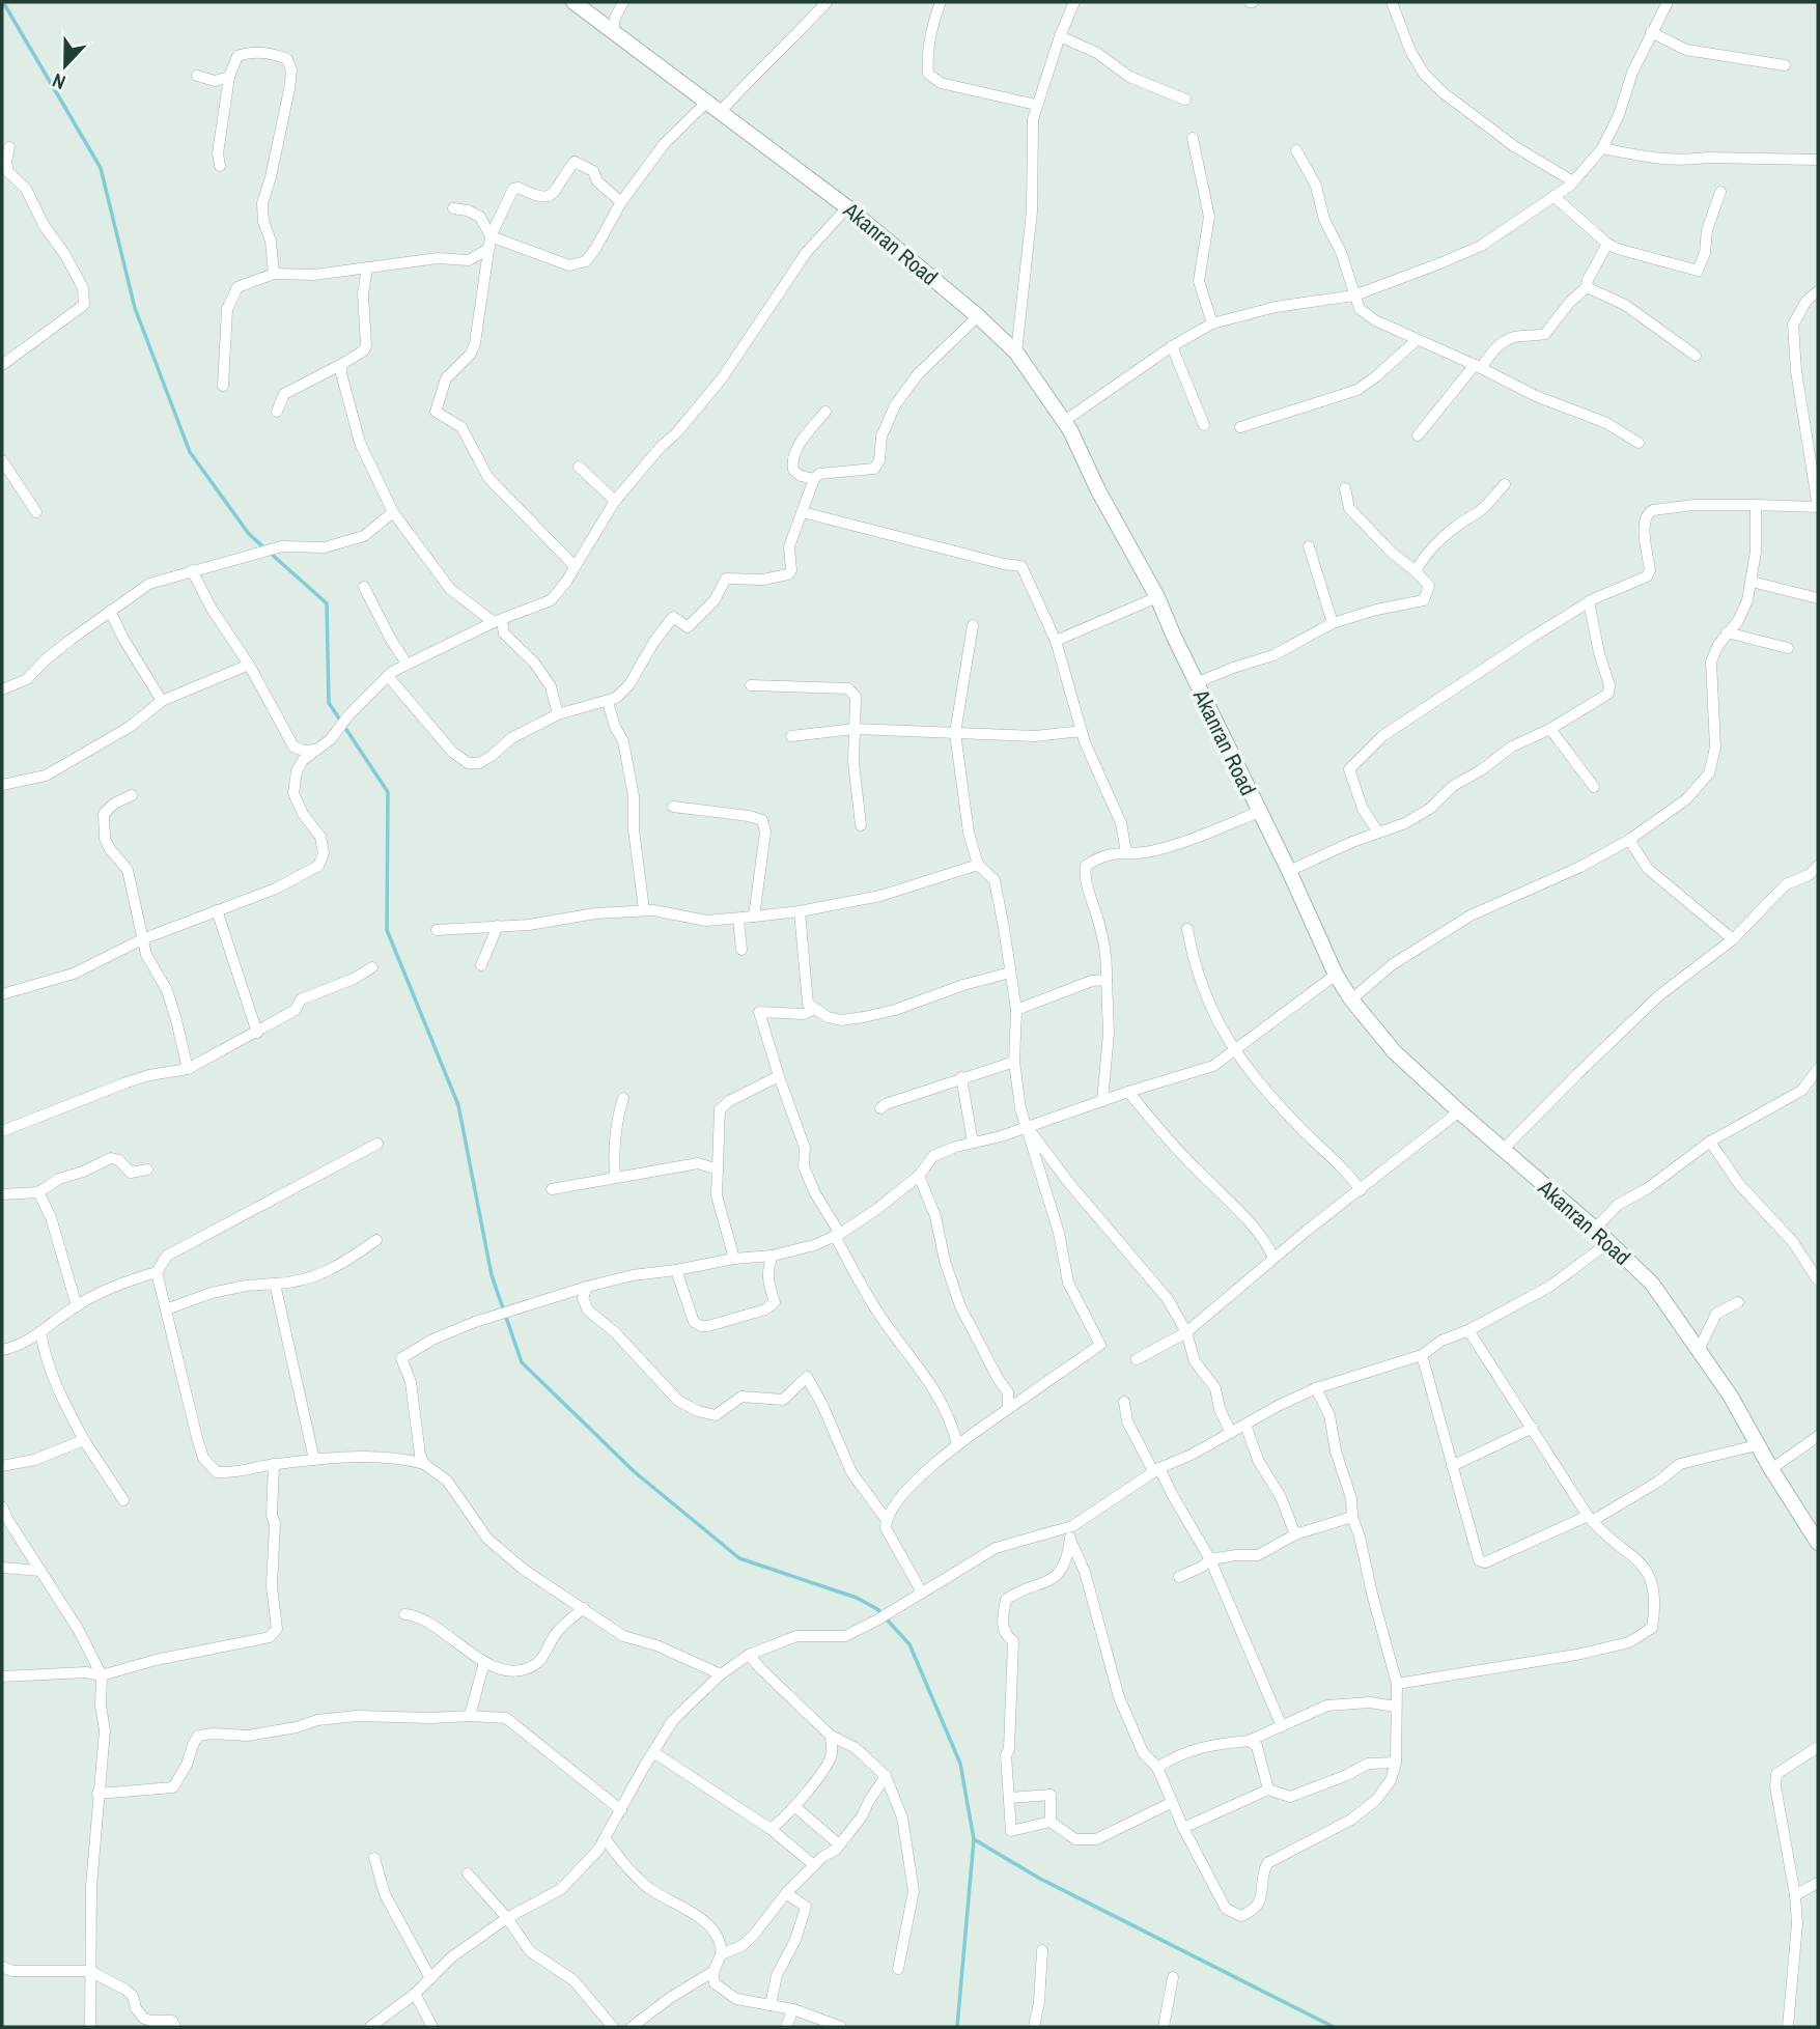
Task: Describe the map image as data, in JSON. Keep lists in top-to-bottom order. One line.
{"streets":{"main road":["Akanran Road"]},"north":"bottom"}
